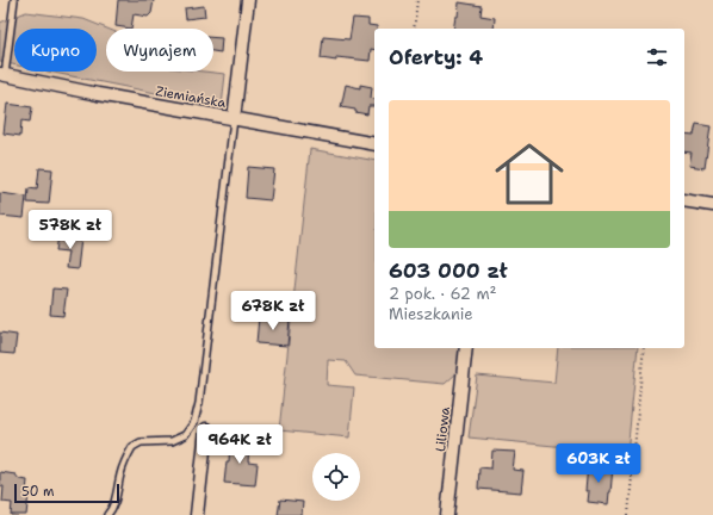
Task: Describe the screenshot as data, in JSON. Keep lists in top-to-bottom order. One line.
{"streets":{"street":["Ziemiańska","Liliowa"]},"scale_bar":"50 m","page":{"chip":["Kupno","Wynajem"],"heading":"Oferty: 4","list":[{"name":"603 000 zł","note":"2 pok. · 62 m² · Mieszkanie"}],"price":["578K zł","678K zł","964K zł","603K zł"],"scale":"50 m"}}
